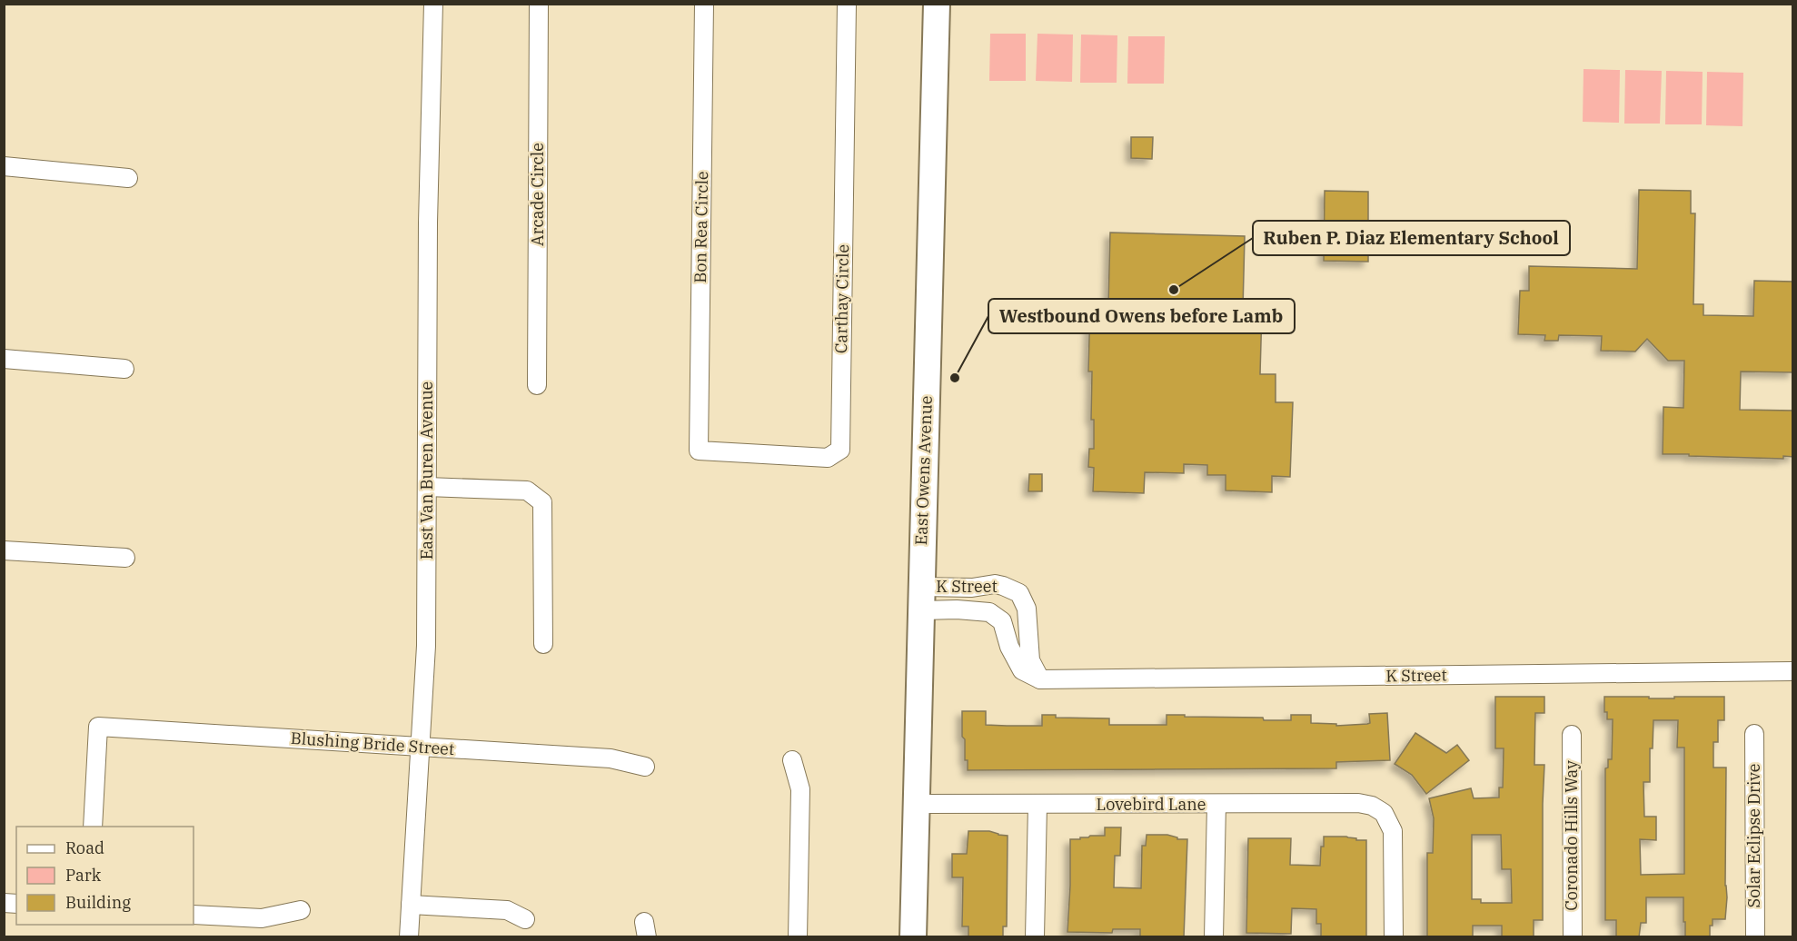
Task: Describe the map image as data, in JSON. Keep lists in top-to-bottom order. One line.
{"streets":{"main road":["East Owens Avenue"],"street":["Arcade Circle","Bon Rea Circle","Carthay Circle","East Van Buren Avenue","K Street","Blushing Bride Street","Lovebird Lane","Coronado Hills Way","Solar Eclipse Drive"]},"crossings":[["Bon Rea Circle","Carthay Circle"],["East Van Buren Avenue","Blushing Bride Street"],["East Owens Avenue","K Street"],["East Owens Avenue","Lovebird Lane"]],"places":["Ruben P. Diaz Elementary School","Westbound Owens before Lamb"],"legend":["Road","Park","Building"]}
